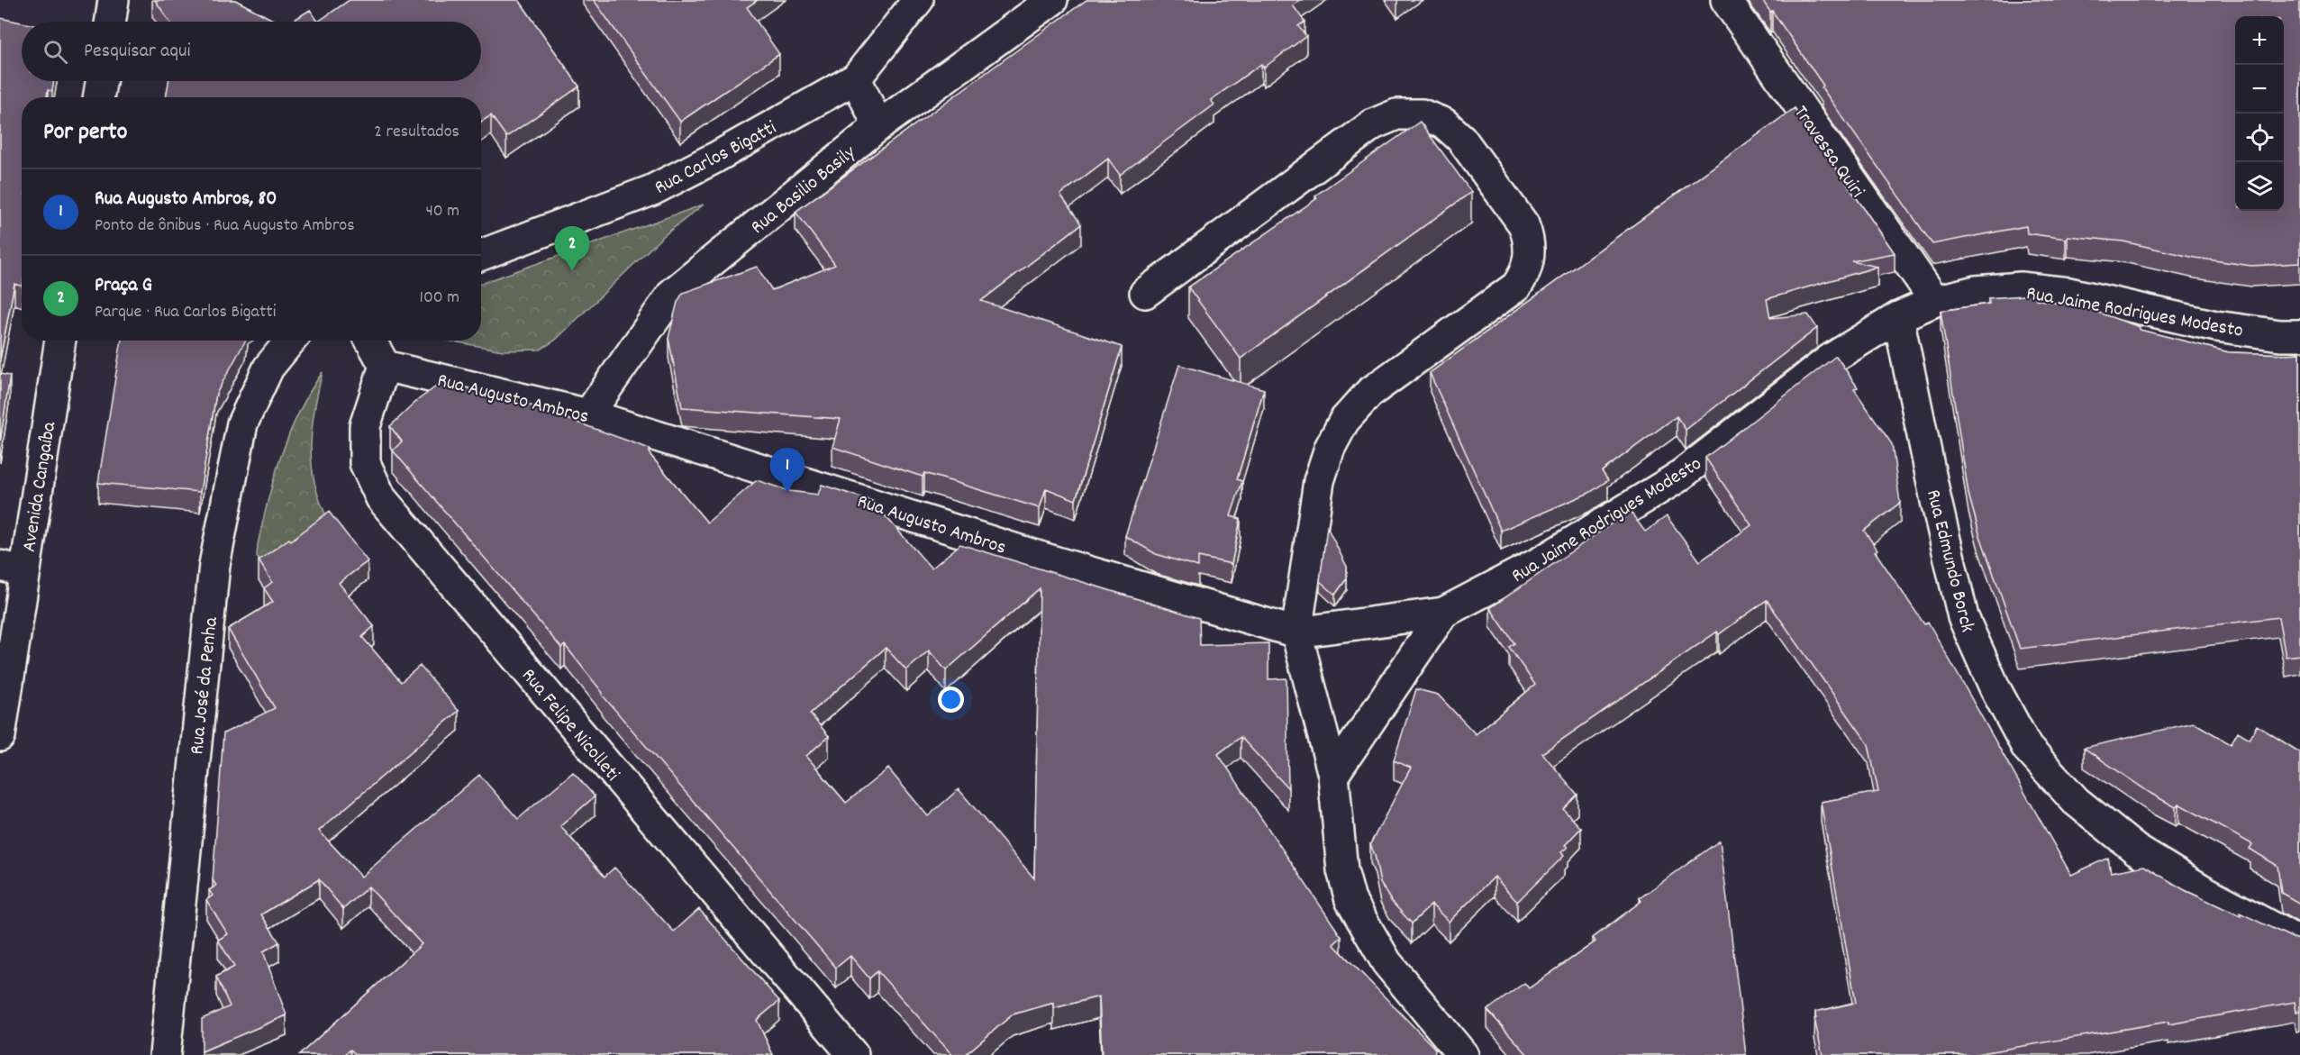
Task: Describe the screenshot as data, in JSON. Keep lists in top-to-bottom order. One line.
{"streets":{"street":["Travessa Quiri","Rua Carlos Bigatti","Rua Basilio Basily","Rua Jaime Rodrigues Modesto","Rua Augusto Ambros","Avenida Cangaíba","Rua Edmundo Borck","Rua José da Penha","Rua Felipe Nicolleti"]},"crossings":[["Travessa Quiri","Rua Jaime Rodrigues Modesto"],["Rua Basilio Basily","Rua Augusto Ambros"],["Rua Jaime Rodrigues Modesto","Rua Augusto Ambros"],["Rua Jaime Rodrigues Modesto","Rua Edmundo Borck"],["Rua Augusto Ambros","Rua Felipe Nicolleti"]],"page":{"map_buttons":["+","−"],"search":"Pesquisar aqui","heading":["Por perto","2 resultados"],"list":[{"mark":"1","name":"Rua Augusto Ambros, 80","note":"Ponto de ônibus · Rua Augusto Ambros","value":"40 m"},{"mark":"2","name":"Praça G","note":"Parque · Rua Carlos Bigatti","value":"100 m"}],"pins":["2","1"]}}
